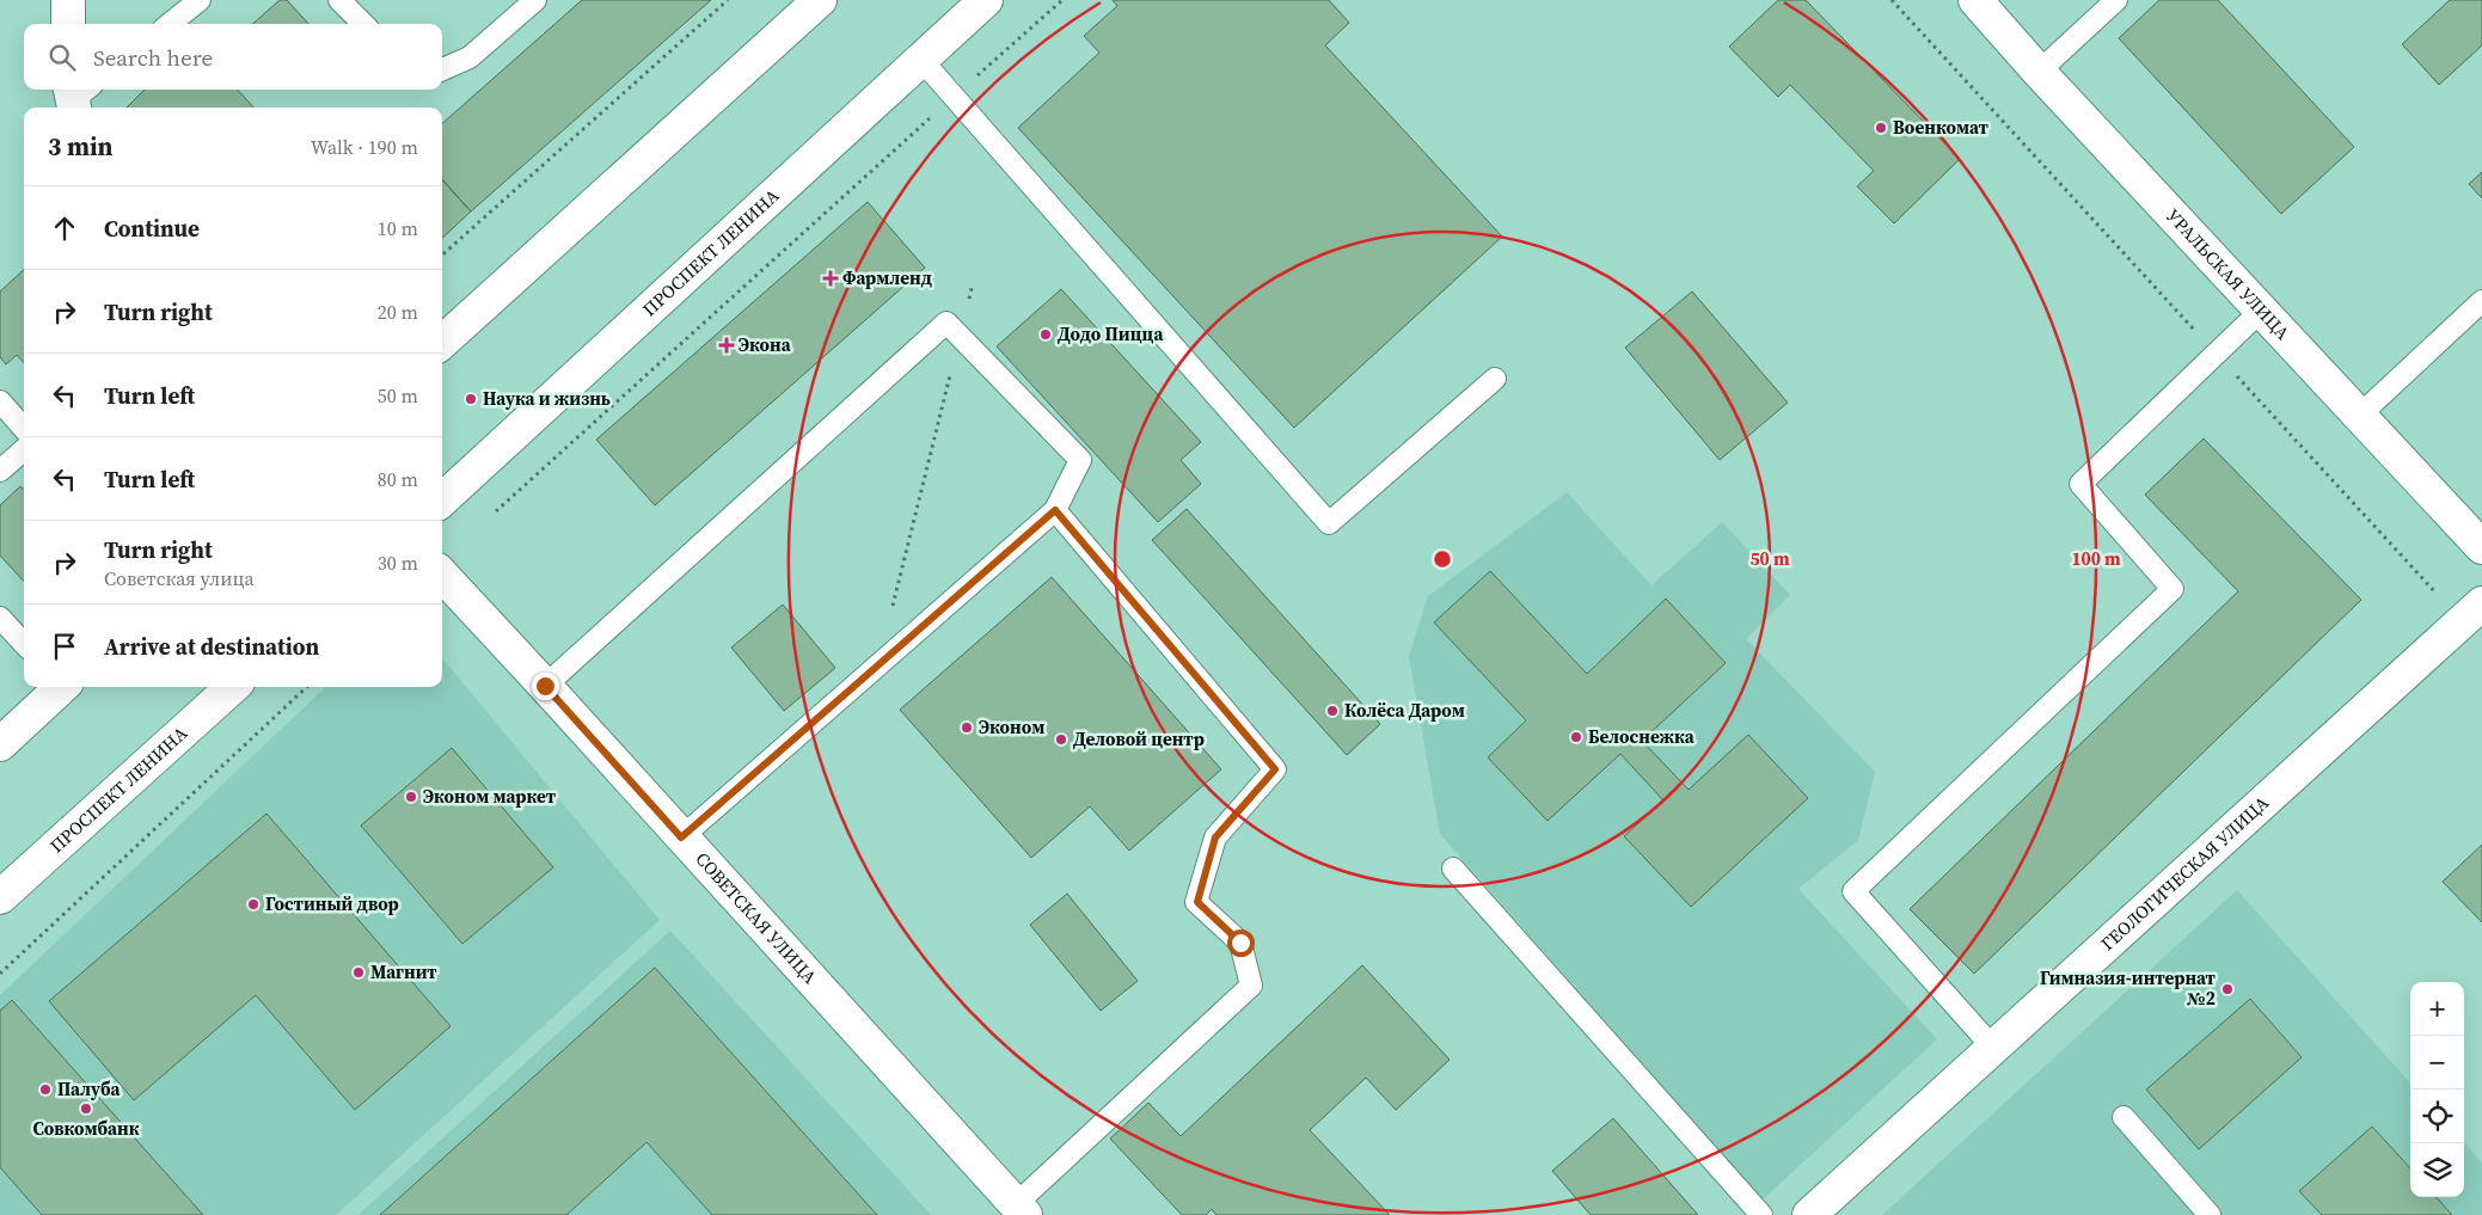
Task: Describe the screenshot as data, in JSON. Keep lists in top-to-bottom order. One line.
{"streets":{"street":["ПРОСПЕКТ ЛЕНИНА","УРАЛЬСКАЯ УЛИЦА","ГЕОЛОГИЧЕСКАЯ УЛИЦА","СОВЕТСКАЯ УЛИЦА"]},"places":{"other":["Военкомат","Додо Пицца","Наука и жизнь","Колёса Даром","Эконом","Белоснежка","Деловой центр","Эконом маркет","Гостиный двор","Магнит","Гимназия-интернат №2","Палуба","Совкомбанк"],"health":["Фармленд","Экона"]},"page":{"search":"Search here","heading":["3 min","Walk · 190 m"],"list":[["Continue","10 m"],["Turn right","20 m"],["Turn left","50 m"],["Turn left","80 m"],["Turn right","Советская улица","30 m"],"Arrive at destination"],"map_buttons":["+","−"]},"rings":["50 m","100 m"]}
